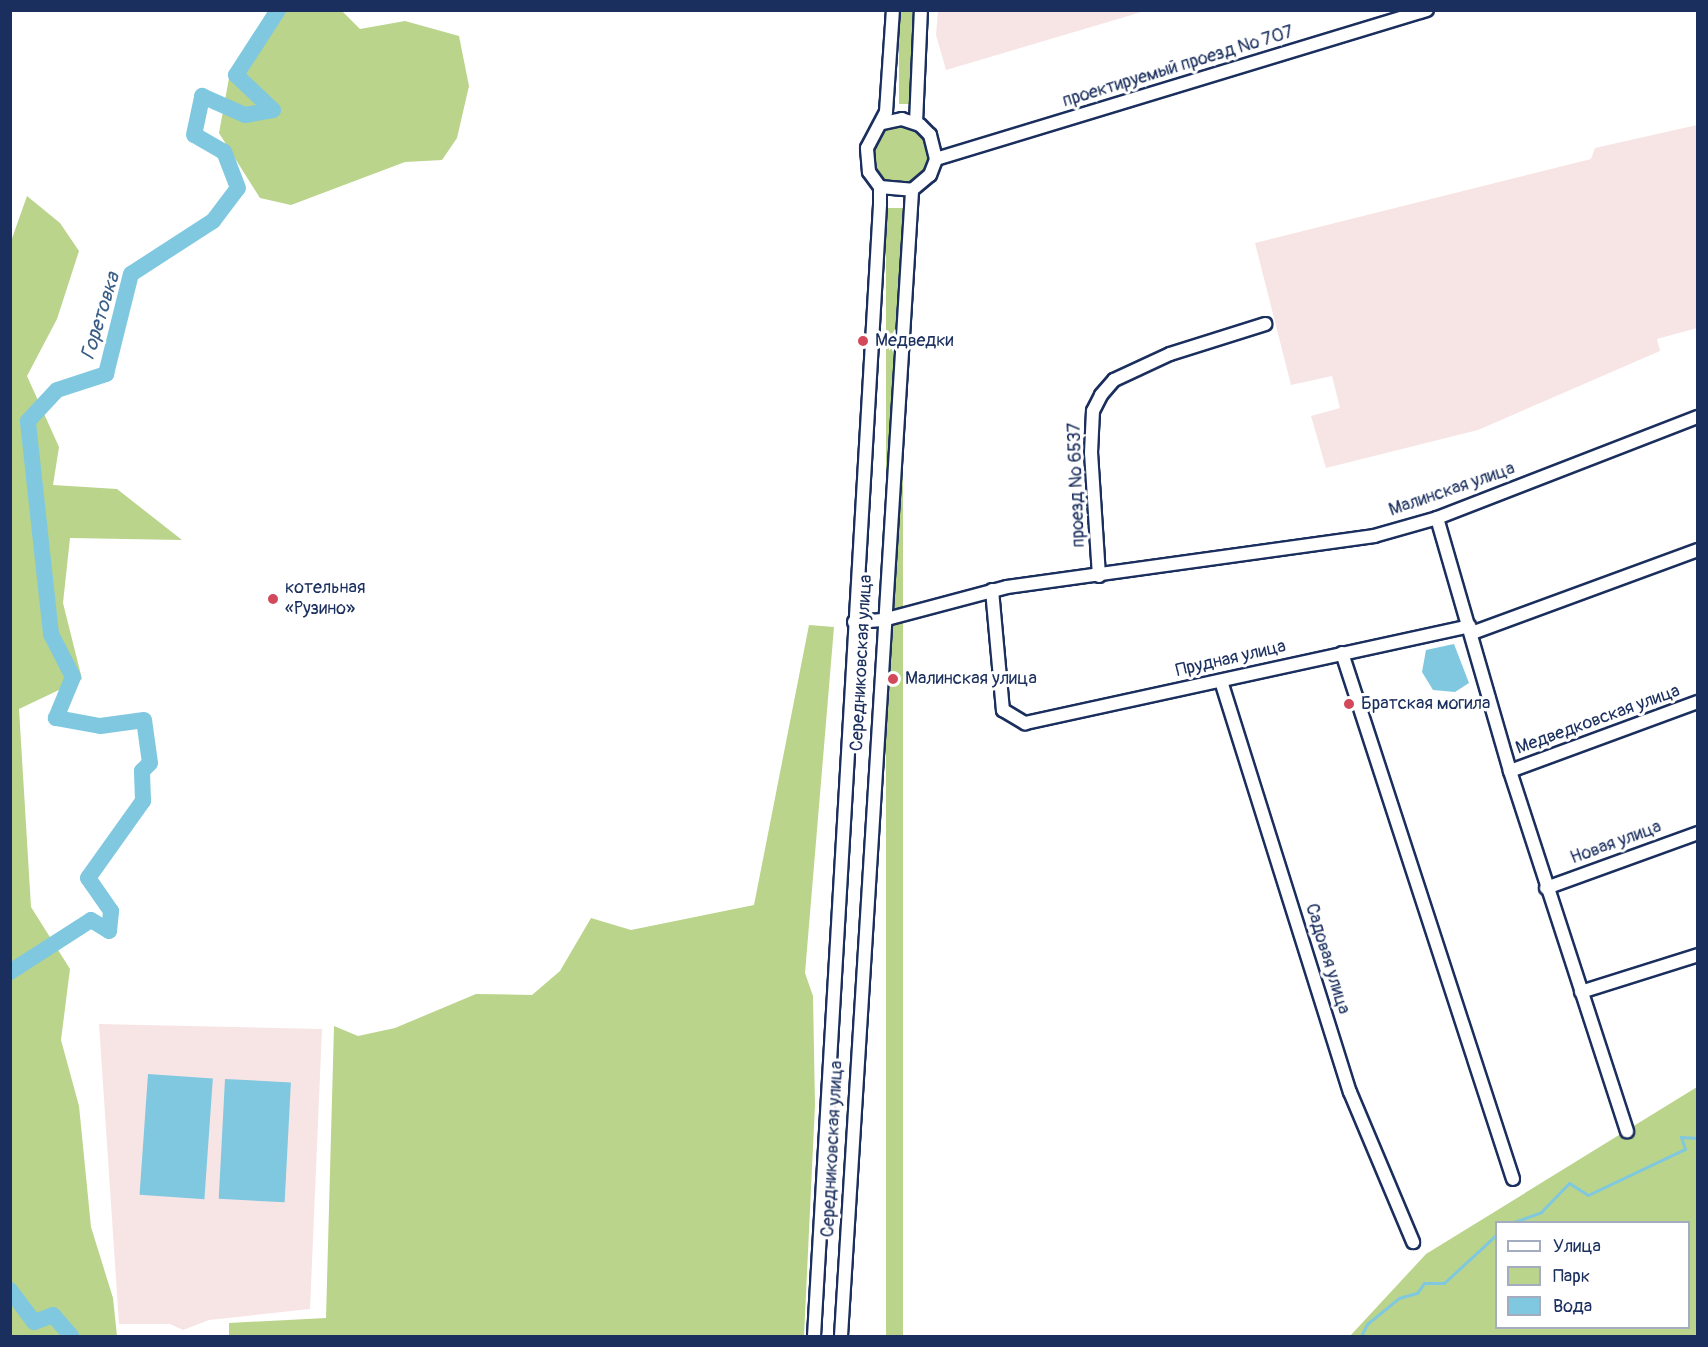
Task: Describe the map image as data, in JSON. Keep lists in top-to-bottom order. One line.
{"streets":{"street":["проектируемый проезд № 707","проезд № 6537","Малинская улица","Прудная улица","Середниковская улица","Медведковская улица","Новая улица","Садовая улица"]},"crossings":[["проектируемый проезд № 707","Середниковская улица"],["проезд № 6537","Малинская улица"],["Малинская улица","Прудная улица"],["Малинская улица","Середниковская улица"],["Прудная улица","Садовая улица"]],"water":["Горетовка"],"places":["Медведки","котельная «Рузино»","Малинская улица","Братская могила"],"legend":["Улица","Парк","Вода"]}
